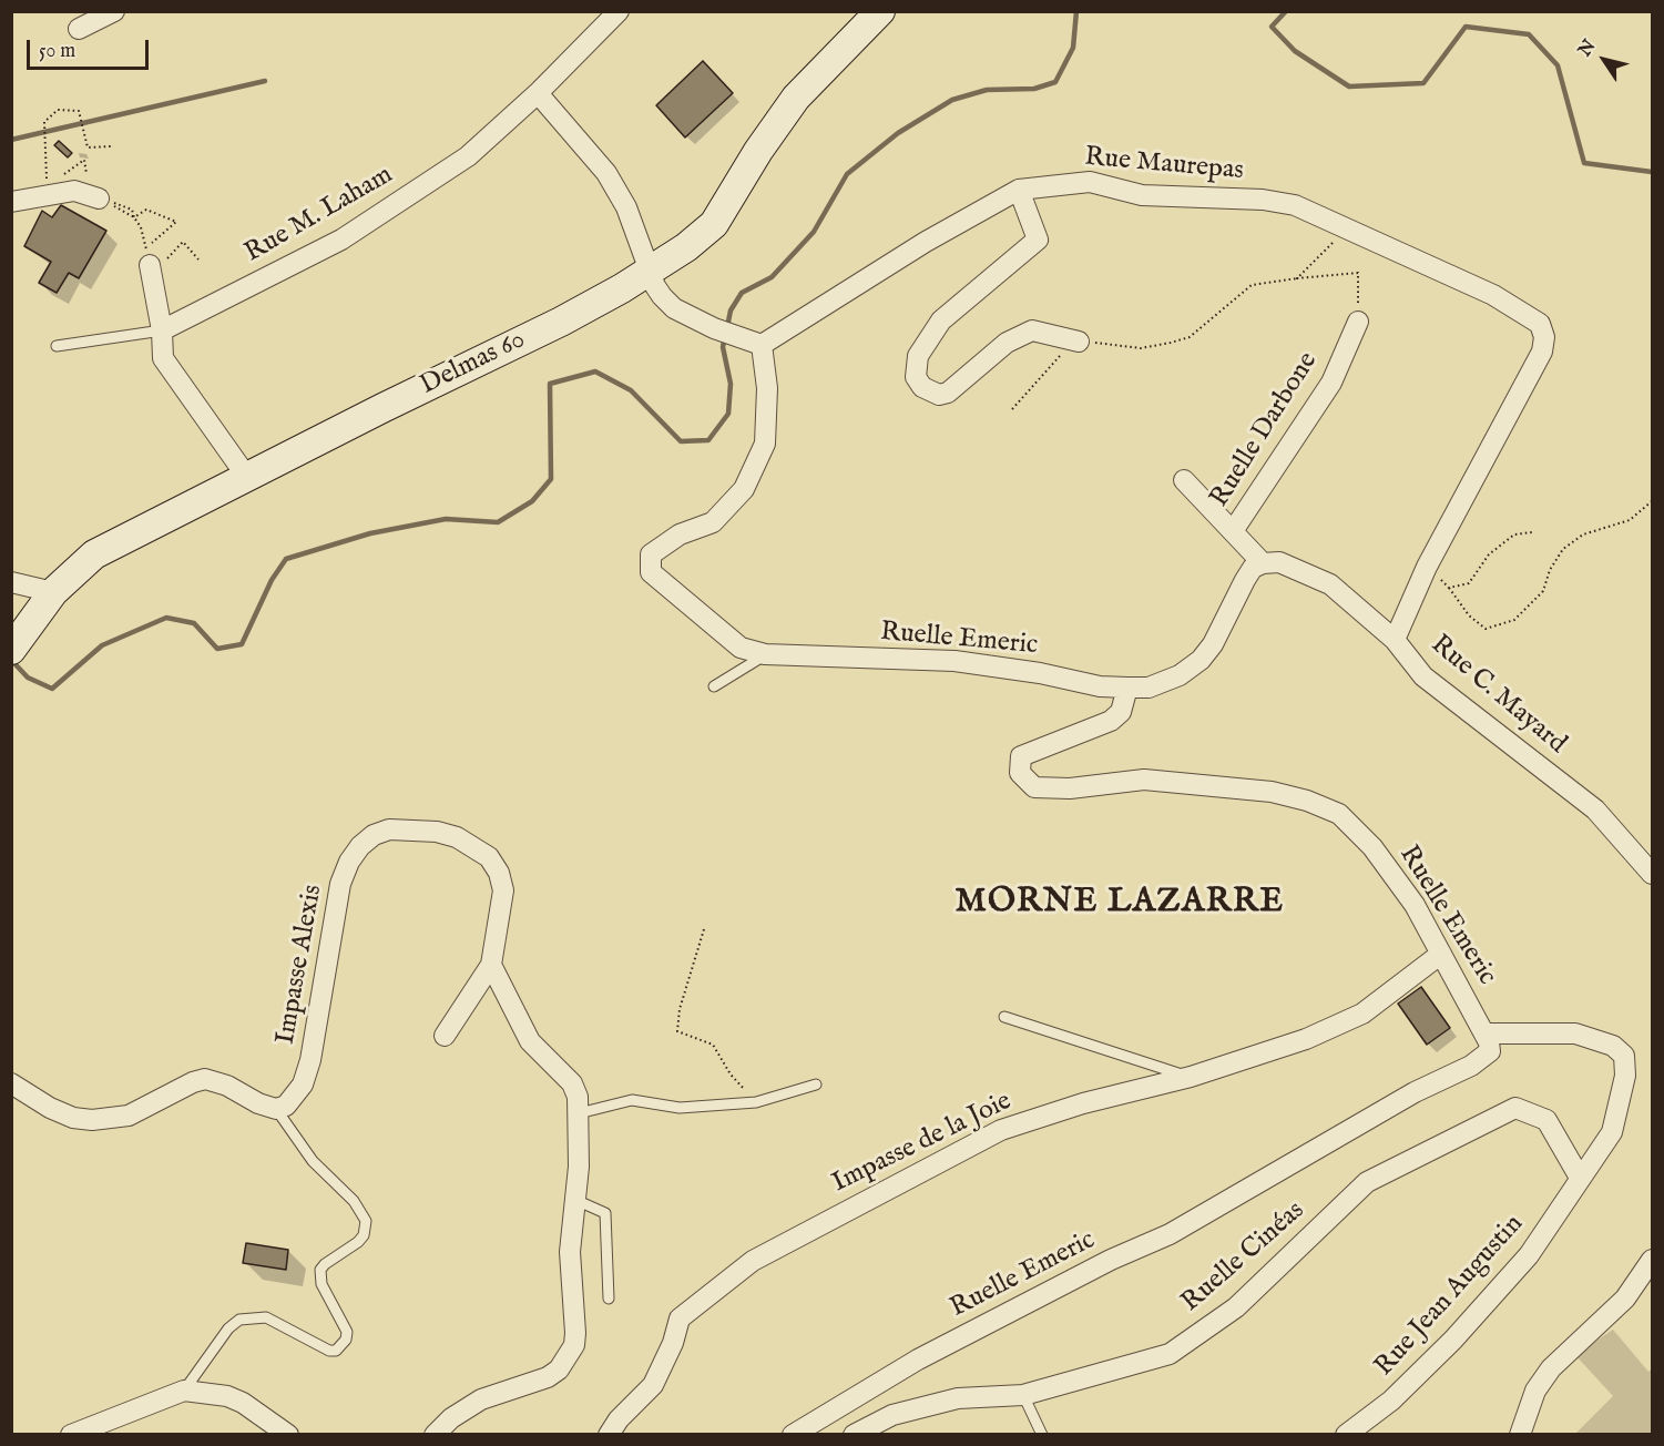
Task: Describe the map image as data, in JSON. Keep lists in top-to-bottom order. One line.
{"streets":{"street":["Rue Maurepas","Rue M. Laham","Delmas 60","Ruelle Darbone","Ruelle Emeric","Rue C. Mayard","Impasse Alexis","Impasse de la Joie","Ruelle Cinéas","Rue Jean Augustin"]},"crossings":[["Rue Maurepas","Ruelle Emeric"],["Rue Maurepas","Rue C. Mayard"],["Ruelle Emeric","Impasse de la Joie"],["Ruelle Emeric","Rue Jean Augustin"],["Ruelle Cinéas","Rue Jean Augustin"]],"districts":["MORNE LAZARRE"],"scale_bar":"50 m","north":"top left"}
